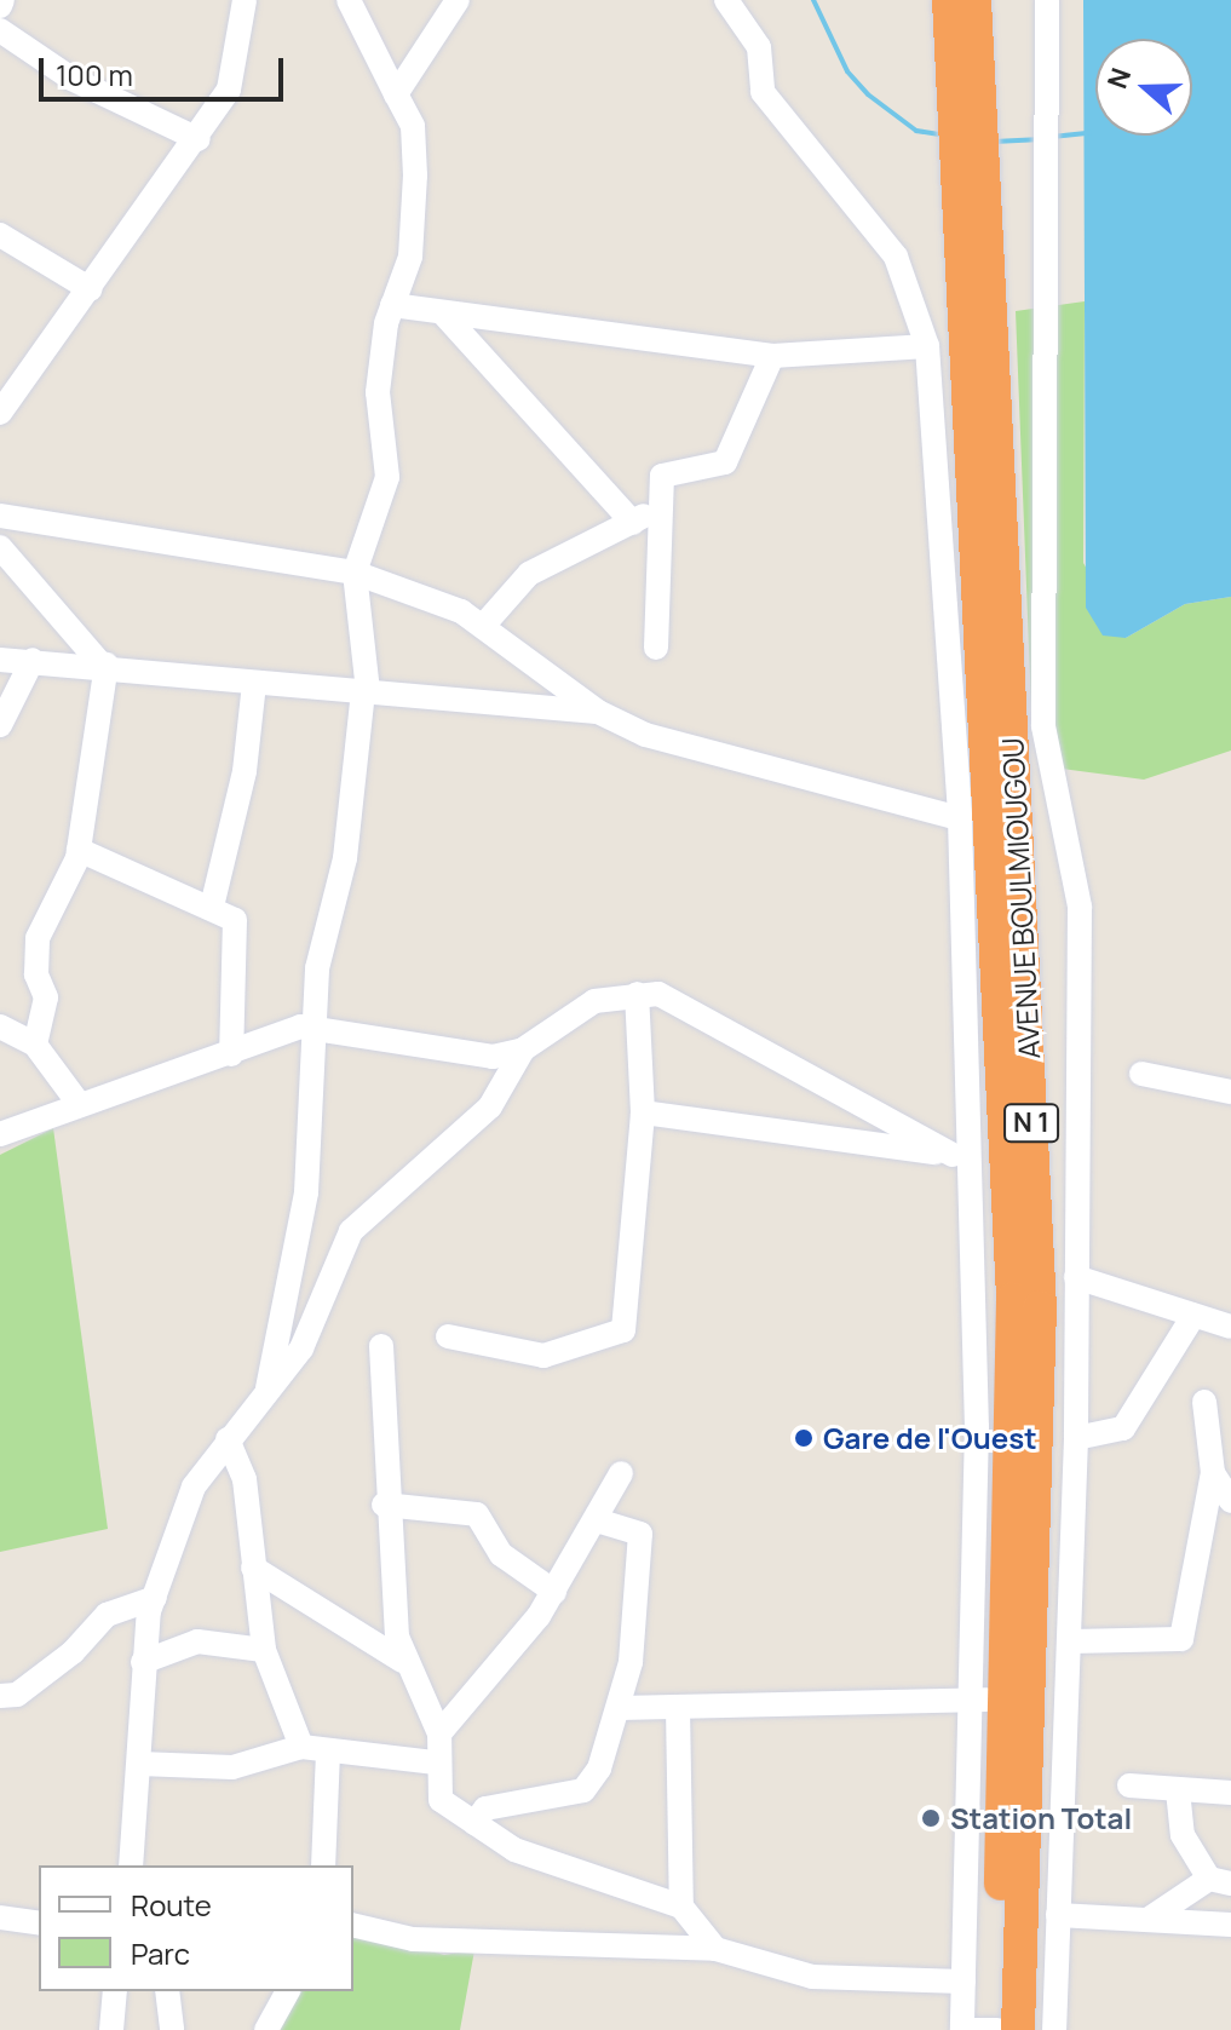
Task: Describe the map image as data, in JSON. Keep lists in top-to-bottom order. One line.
{"streets":{"highway":["AVENUE BOULMIOUGOU","N 1"]},"places":["Gare de l'Ouest","Station Total"],"legend":["Route","Parc"],"scale_bar":"100 m","north":"left"}
